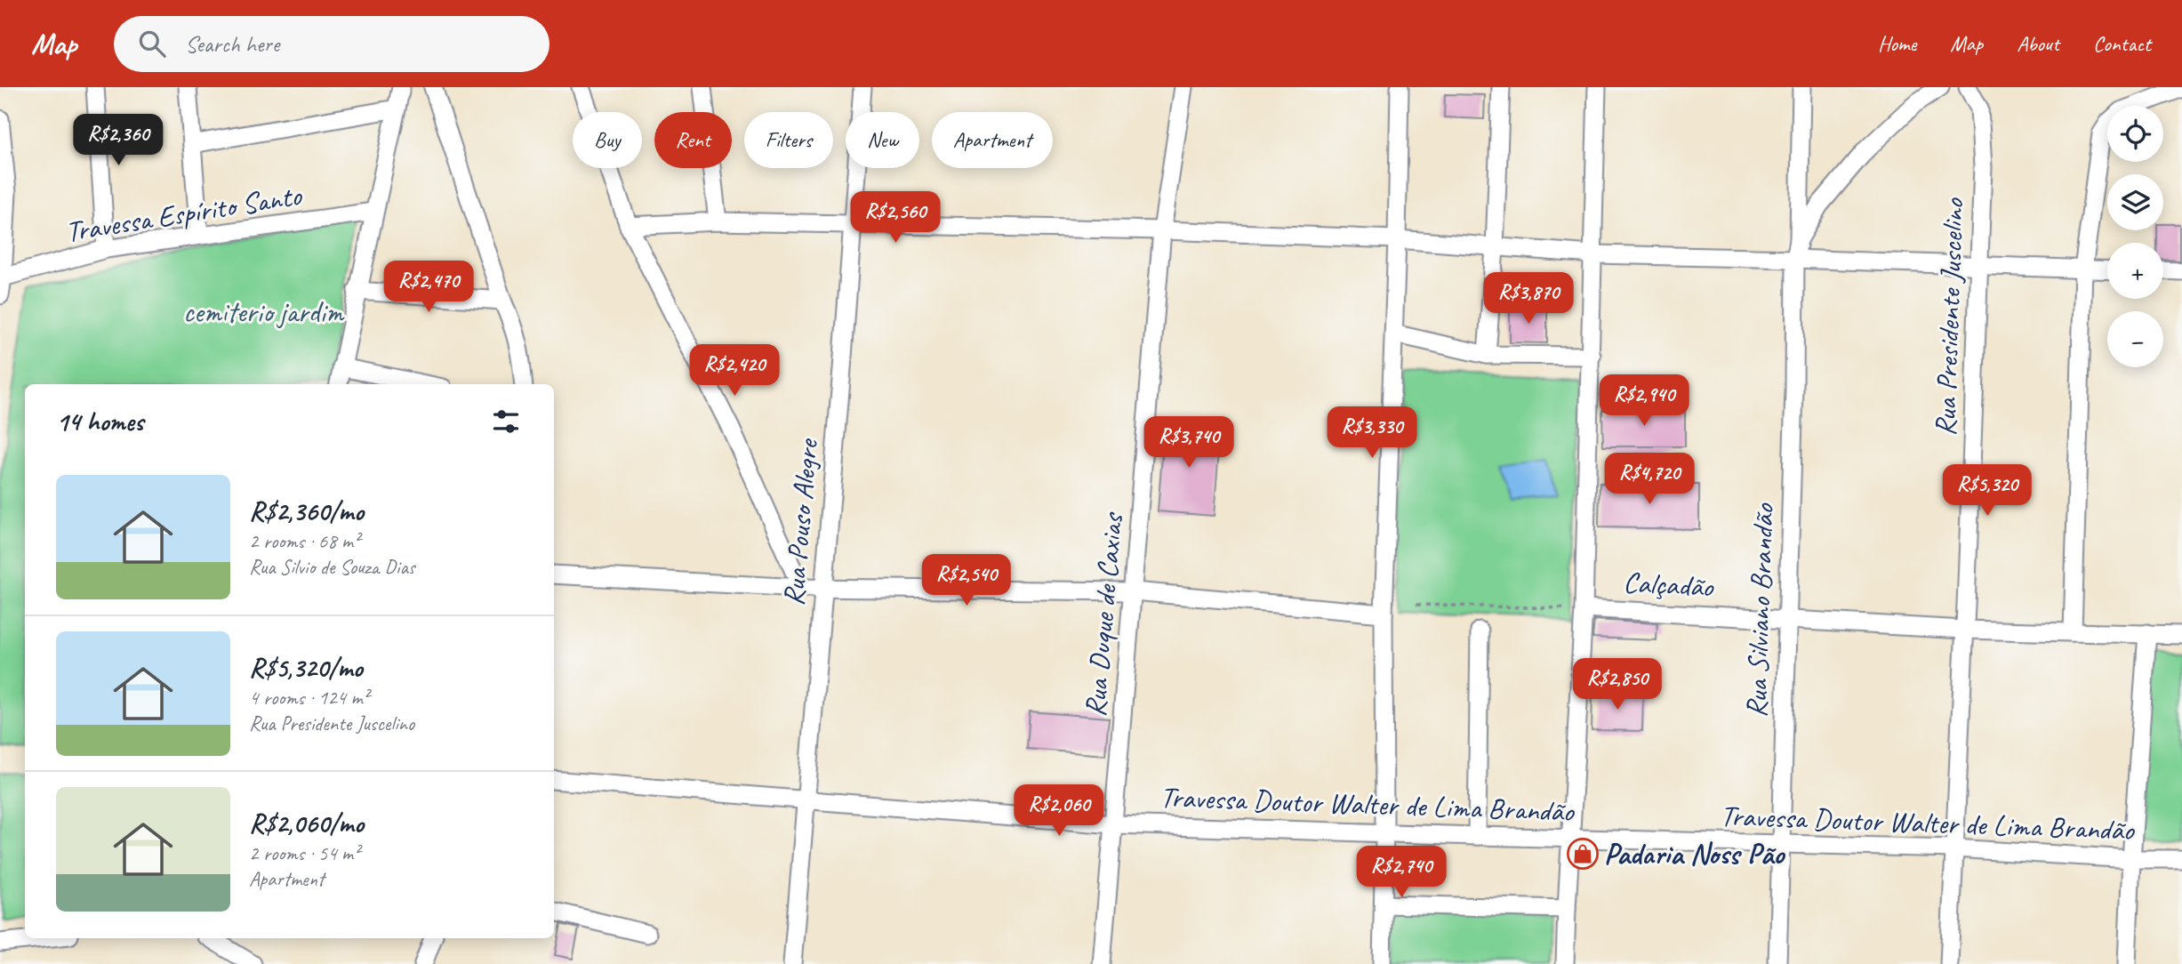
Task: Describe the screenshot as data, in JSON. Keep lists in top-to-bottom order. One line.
{"streets":{"street":["Travessa Espírito Santo","Rua Presidente Juscelino","Rua Pouso Alegre","Calçadão","Rua Silviano Brandão","Rua Duque de Caxias","Travessa Doutor Walter de Lima Brandão"]},"crossings":[["Rua Presidente Juscelino","Calçadão"],["Rua Presidente Juscelino","Travessa Doutor Walter de Lima Brandão"],["Rua Pouso Alegre","Travessa Doutor Walter de Lima Brandão"],["Calçadão","Rua Silviano Brandão"],["Rua Silviano Brandão","Travessa Doutor Walter de Lima Brandão"],["Rua Duque de Caxias","Travessa Doutor Walter de Lima Brandão"]],"parks":["cemiterio jardim"],"places":{"shop":["Padaria Noss Pão"]},"page":{"header":"Map","search":"Search here","nav":["Home","Map","About","Contact"],"map_buttons":["+","−"],"chip":["Buy","Rent","Filters","New","Apartment"],"price":["R$2,360","R$2,560","R$2,470","R$3,870","R$2,420","R$2,940","R$3,330","R$3,740","R$4,720","R$5,320","R$2,540","R$2,850","R$2,060","R$2,740"],"heading":"14 homes","list":[{"name":"R$2,360/mo","note":"2 rooms · 68 m² · Rua Silvio de Souza Dias"},{"name":"R$5,320/mo","note":"4 rooms · 124 m² · Rua Presidente Juscelino"},{"name":"R$2,060/mo","note":"2 rooms · 54 m² · Apartment"}]}}
